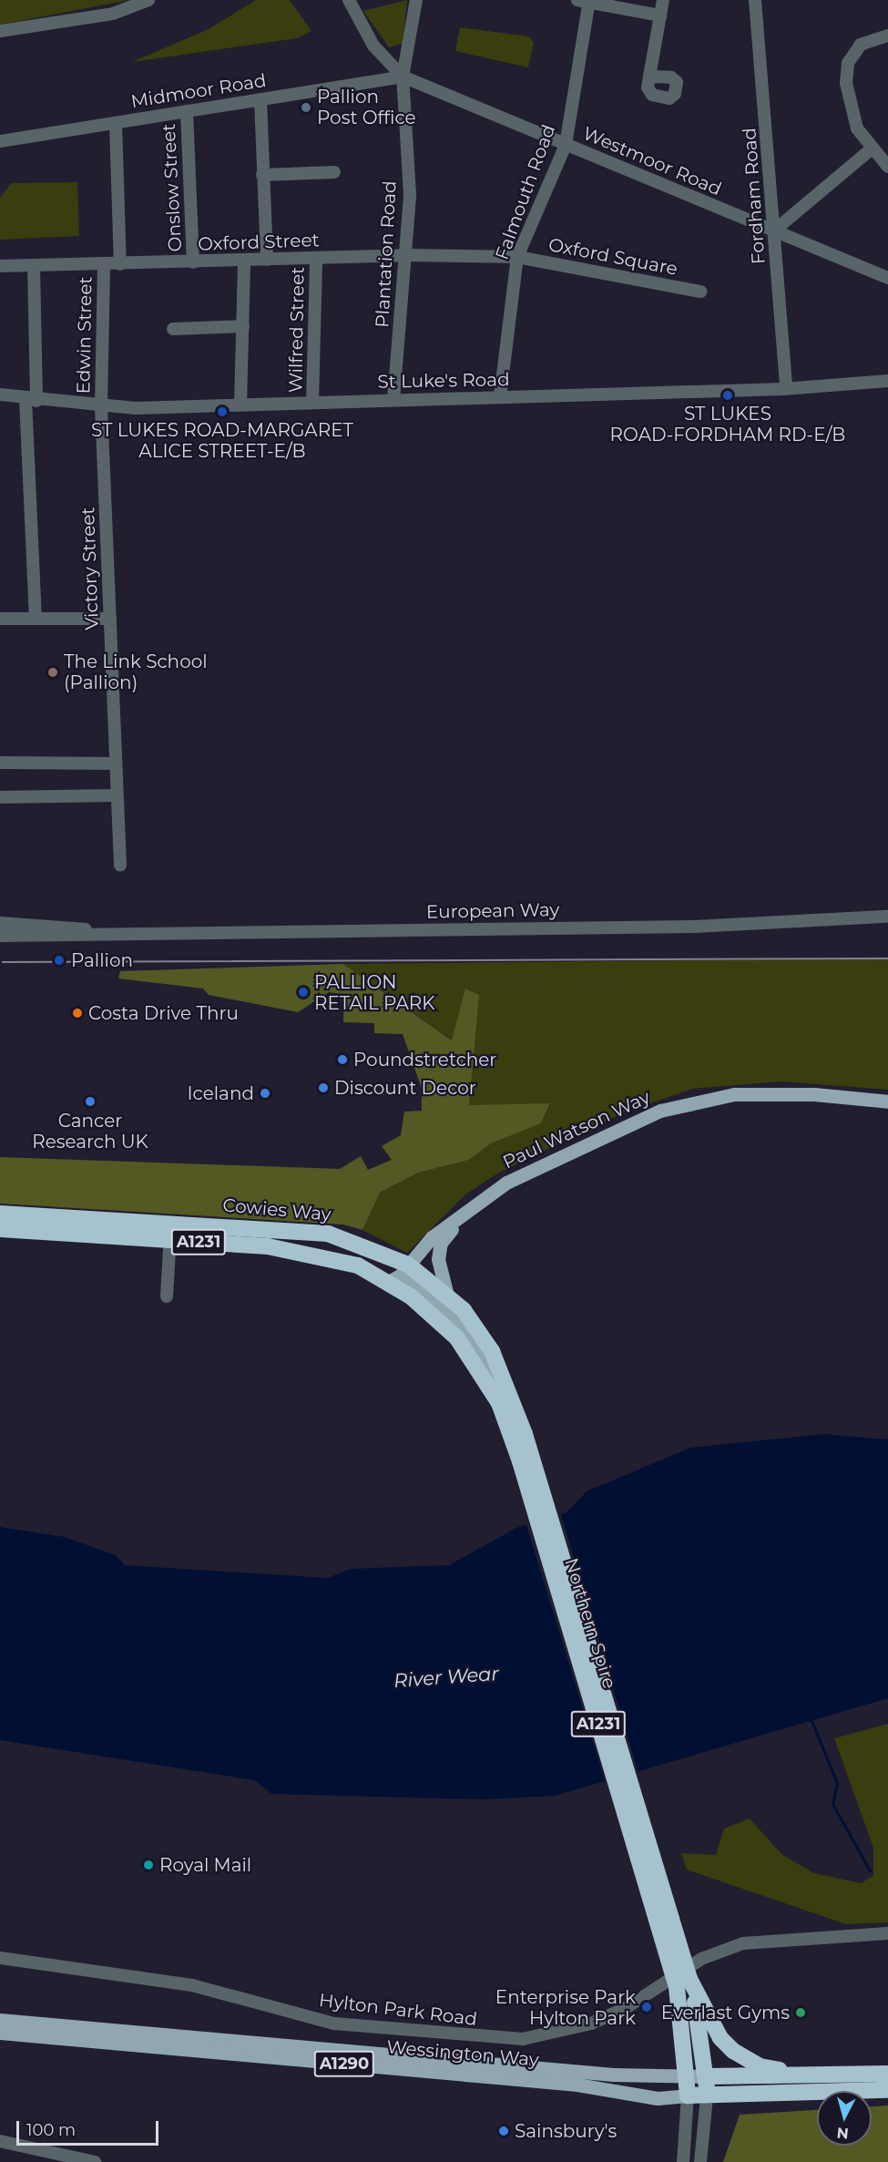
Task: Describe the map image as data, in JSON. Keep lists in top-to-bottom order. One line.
{"streets":{"highway":["Cowies Way","A1231","Northern Spire","Wessington Way"],"main road":["Paul Watson Way","A1290"],"street":["Midmoor Road","Westmoor Road","Onslow Street","Falmouth Road","Fordham Road","Oxford Street","Plantation Road","Oxford Square","Wilfred Street","Edwin Street","St Luke's Road","Victory Street","European Way","Hylton Park Road"]},"crossings":[["Midmoor Road","Westmoor Road"],["Midmoor Road","Onslow Street"],["Midmoor Road","Plantation Road"],["Westmoor Road","Falmouth Road"],["Westmoor Road","Fordham Road"],["Westmoor Road","Plantation Road"],["Onslow Street","Oxford Street"],["Falmouth Road","Oxford Street"],["Falmouth Road","Oxford Square"],["Falmouth Road","St Luke's Road"],["Fordham Road","St Luke's Road"],["Oxford Street","Plantation Road"],["Oxford Street","Oxford Square"],["Oxford Street","Wilfred Street"],["Oxford Street","Edwin Street"],["Plantation Road","St Luke's Road"],["Wilfred Street","St Luke's Road"],["Edwin Street","St Luke's Road"],["Edwin Street","Victory Street"],["St Luke's Road","Victory Street"],["Paul Watson Way","Cowies Way"],["Cowies Way","Northern Spire"],["A1231","Northern Spire"],["A1231","Wessington Way"]],"water":["River Wear"],"places":["Pallion Post Office","ST LUKES ROAD-FORDHAM RD-E/B","ST LUKES ROAD-MARGARET ALICE STREET-E/B","The Link School (Pallion)","Pallion","PALLION RETAIL PARK","Costa Drive Thru","Poundstretcher","Discount Decor","Iceland","Cancer Research UK","Royal Mail","Enterprise Park Hylton Park","Everlast Gyms","Sainsbury's"],"scale_bar":"100 m","north":"bottom"}
